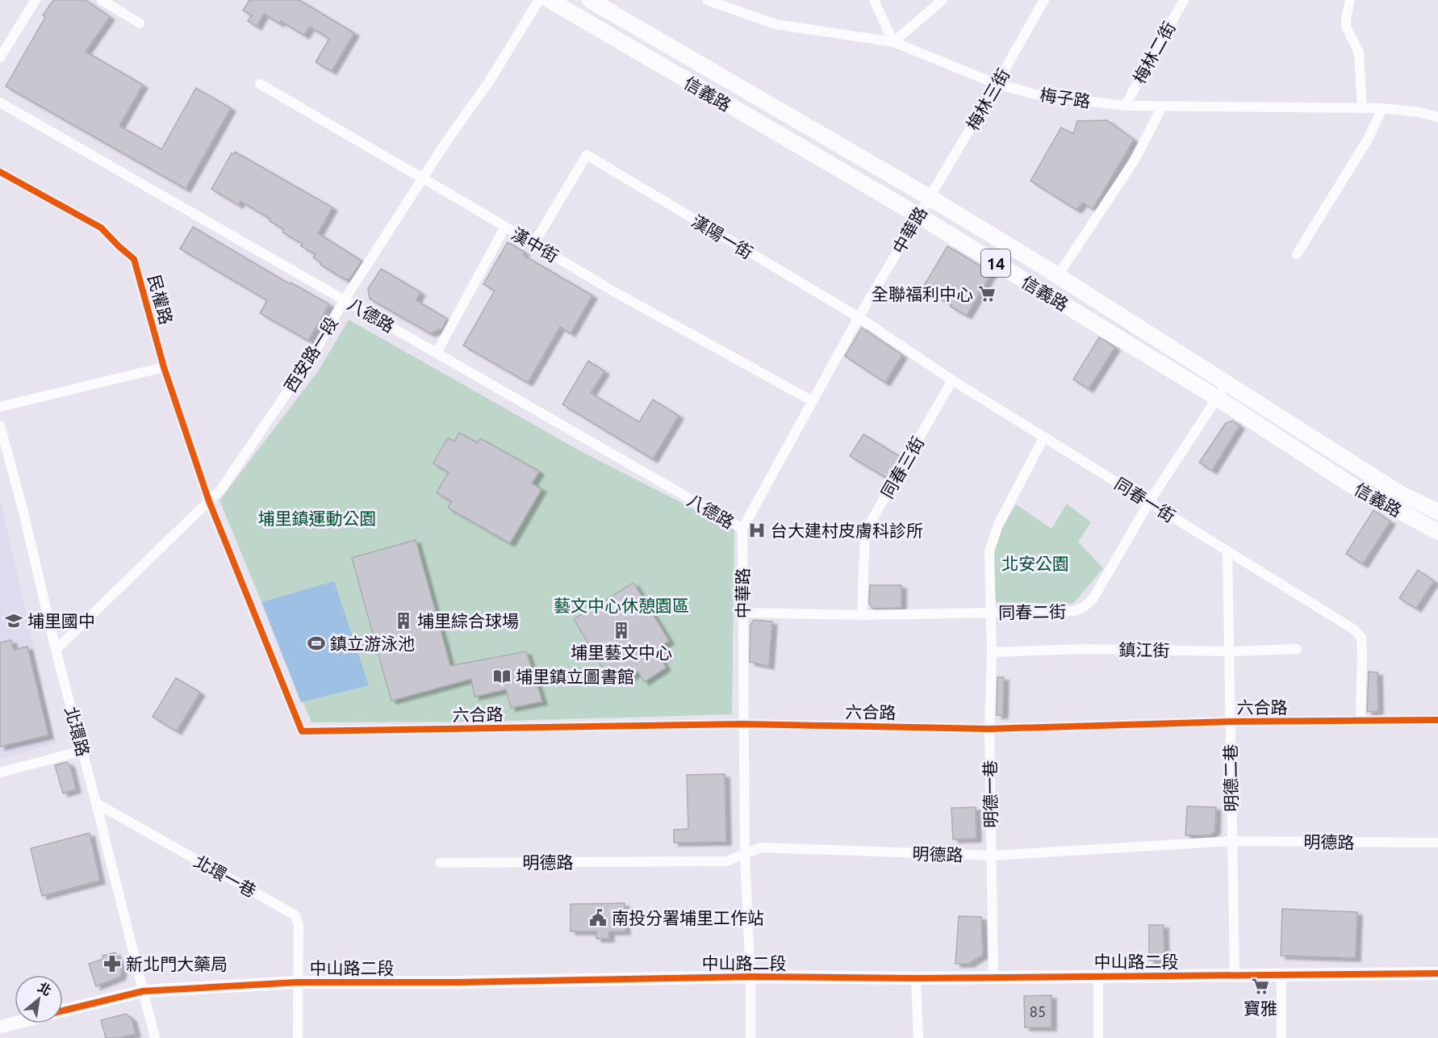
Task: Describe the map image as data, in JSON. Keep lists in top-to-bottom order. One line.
{"streets":{"main road":["信義路","14"],"street":["梅林二街","梅子路","梅林三街","中華路","漢陽一街","漢中街","民權路","八德路","西安路一段","同春三街","同春一街","同春二街","鎮江街","六合路","北環路","明德二巷","明德一巷","明德路","北環一巷","中山路二段"]},"crossings":[["梅林二街","梅子路"],["信義路","梅林三街"],["信義路","中華路"],["信義路","同春二街"],["梅子路","梅林三街"],["梅林三街","中華路"],["中華路","漢陽一街"],["中華路","漢中街"],["中華路","八德路"],["中華路","同春一街"],["中華路","同春二街"],["中華路","六合路"],["中華路","明德路"],["中華路","中山路二段"],["漢陽一街","漢中街"],["漢陽一街","同春一街"],["漢中街","西安路一段"],["民權路","西安路一段"],["民權路","六合路"],["八德路","西安路一段"],["西安路一段","北環路"],["同春三街","同春一街"],["同春三街","同春二街"],["同春一街","同春二街"],["同春一街","六合路"],["同春一街","明德二巷"],["同春一街","明德一巷"],["同春二街","明德一巷"],["鎮江街","明德二巷"],["鎮江街","明德一巷"],["六合路","明德二巷"],["六合路","明德一巷"],["北環路","北環一巷"],["北環路","中山路二段"],["明德二巷","明德路"],["明德二巷","中山路二段"],["明德一巷","明德路"],["明德一巷","中山路二段"],["北環一巷","中山路二段"]],"parks":["埔里鎮運動公園","北安公園","藝文中心休憩園區"],"places":{"supermarket":["全聯福利中心","寶雅"],"hospital":["台大建村皮膚科診所"],"school or university":["埔里國中"],"building":["埔里綜合球場","埔里藝文中心"],"sports":["鎮立游泳池"],"library":["埔里鎮立圖書館"],"public building":["南投分署埔里工作站"],"pharmacy":["新北門大藥局"]},"house_numbers":["85"],"north":"top right"}
